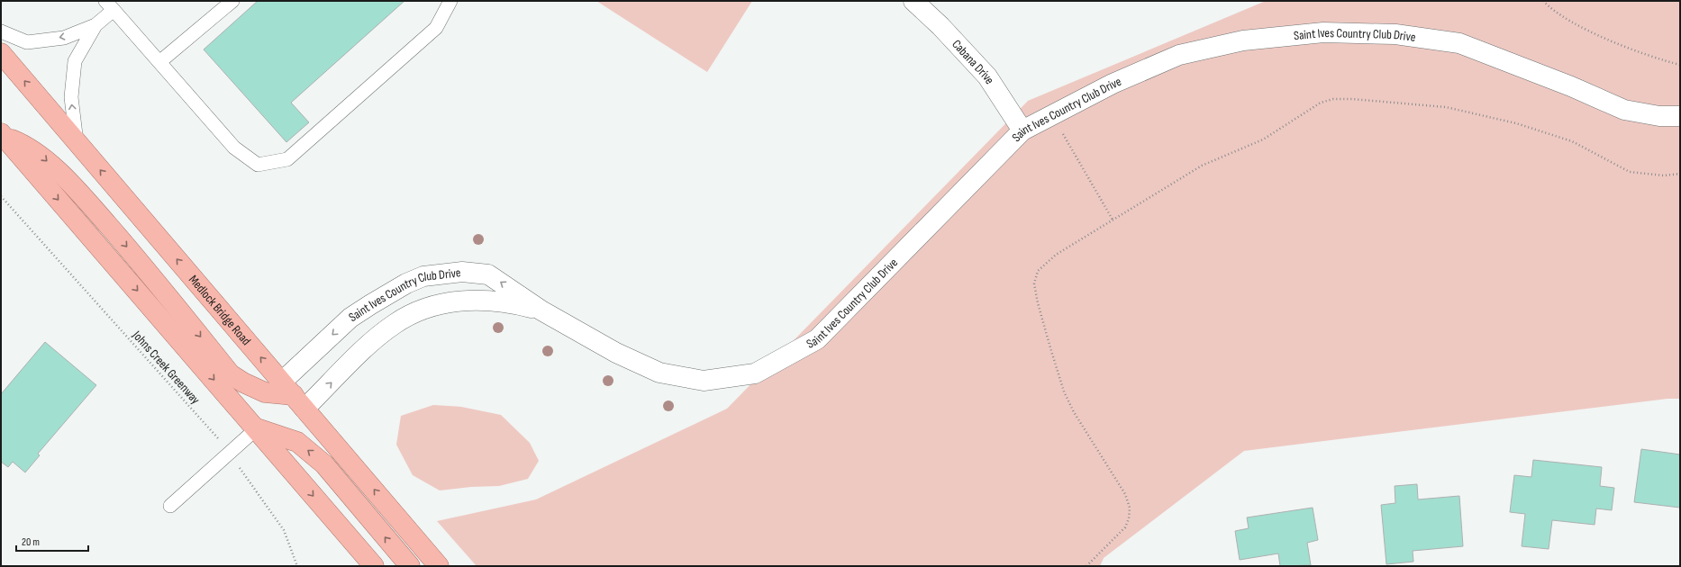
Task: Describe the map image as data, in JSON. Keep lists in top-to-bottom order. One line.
{"streets":{"highway":["Medlock Bridge Road"],"street":["Saint Ives Country Club Drive","Cabana Drive"],"path":["Johns Creek Greenway"]},"crossings":[["Saint Ives Country Club Drive","Cabana Drive"],["Saint Ives Country Club Drive","Medlock Bridge Road"]],"scale_bar":"20 m"}
